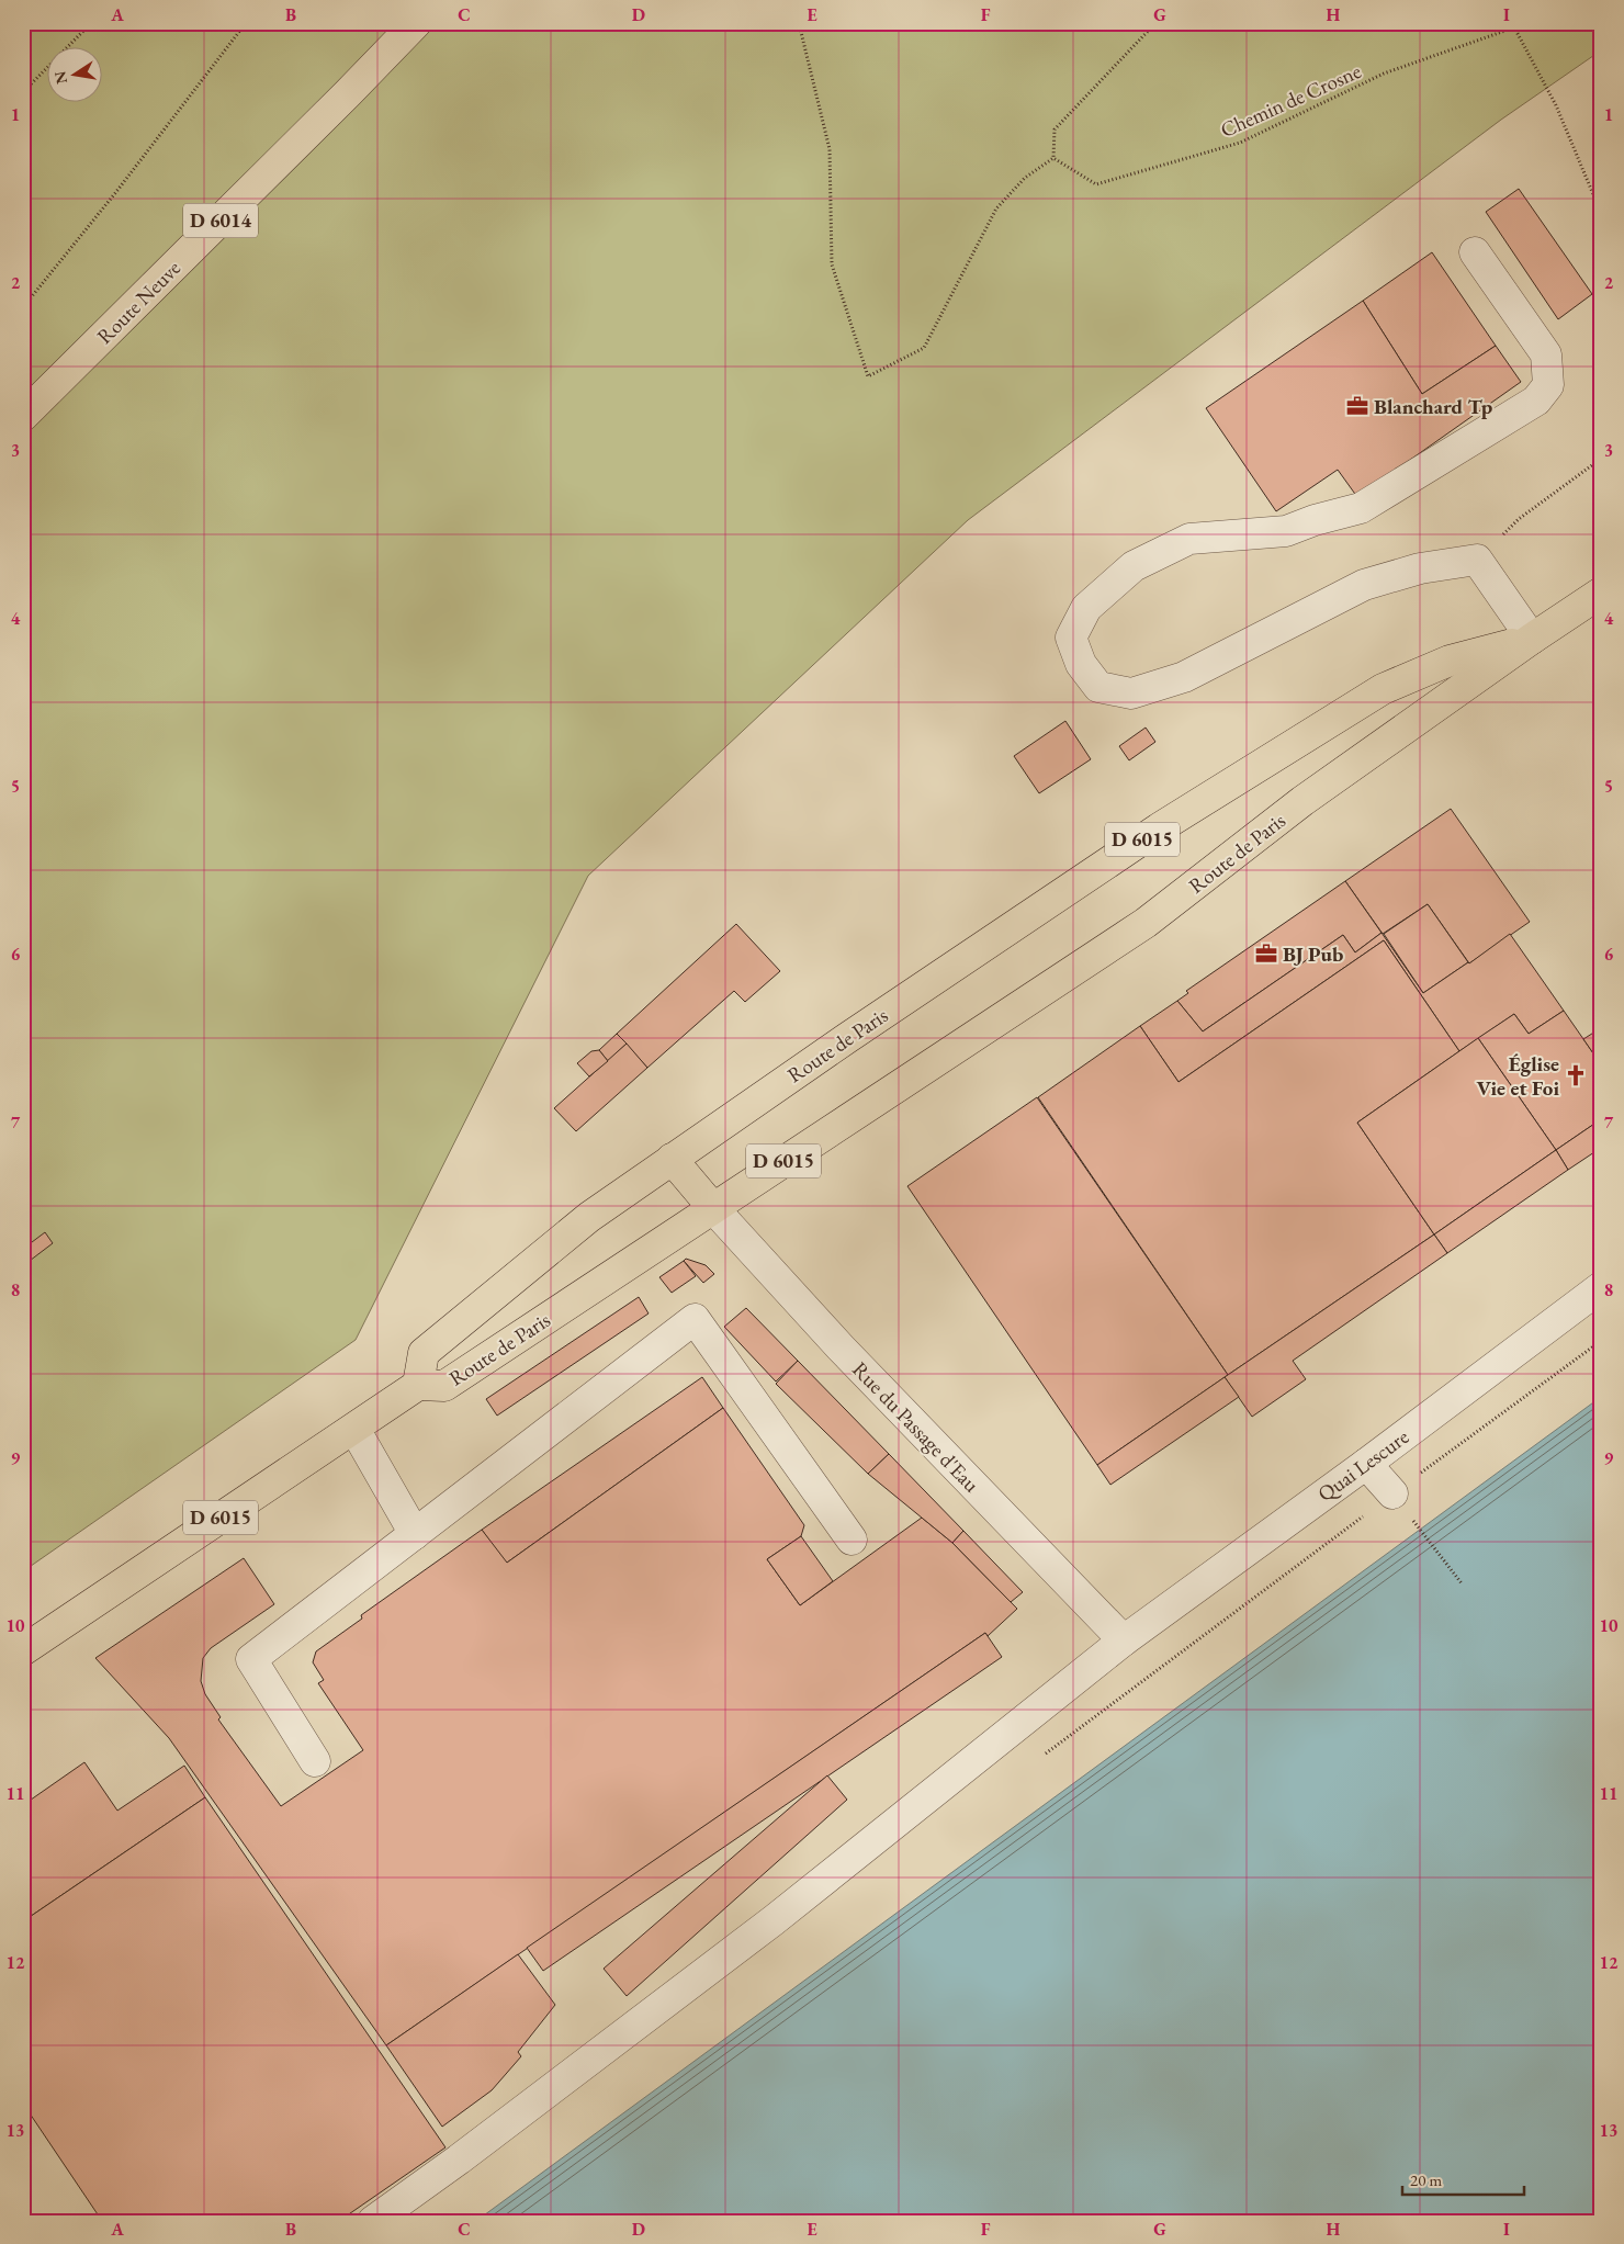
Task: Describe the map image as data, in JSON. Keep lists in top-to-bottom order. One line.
{"streets":{"main road":["D 6014","Route Neuve","D 6015","Route de Paris"],"street":["Rue du Passage d'Eau","Quai Lescure"],"path":["Chemin de Crosne"]},"crossings":[["D 6015","Route de Paris"],["Route de Paris","Rue du Passage d'Eau"],["Rue du Passage d'Eau","Quai Lescure"]],"places":{"office":["Blanchard Tp","BJ Pub"],"church":["Église Vie et Foi"]},"scale_bar":"20 m","north":"left","grid":{"columns":["A","B","C","D","E","F","G","H","I"],"rows":["1","2","3","4","5","6","7","8","9","10","11","12","13"]}}
